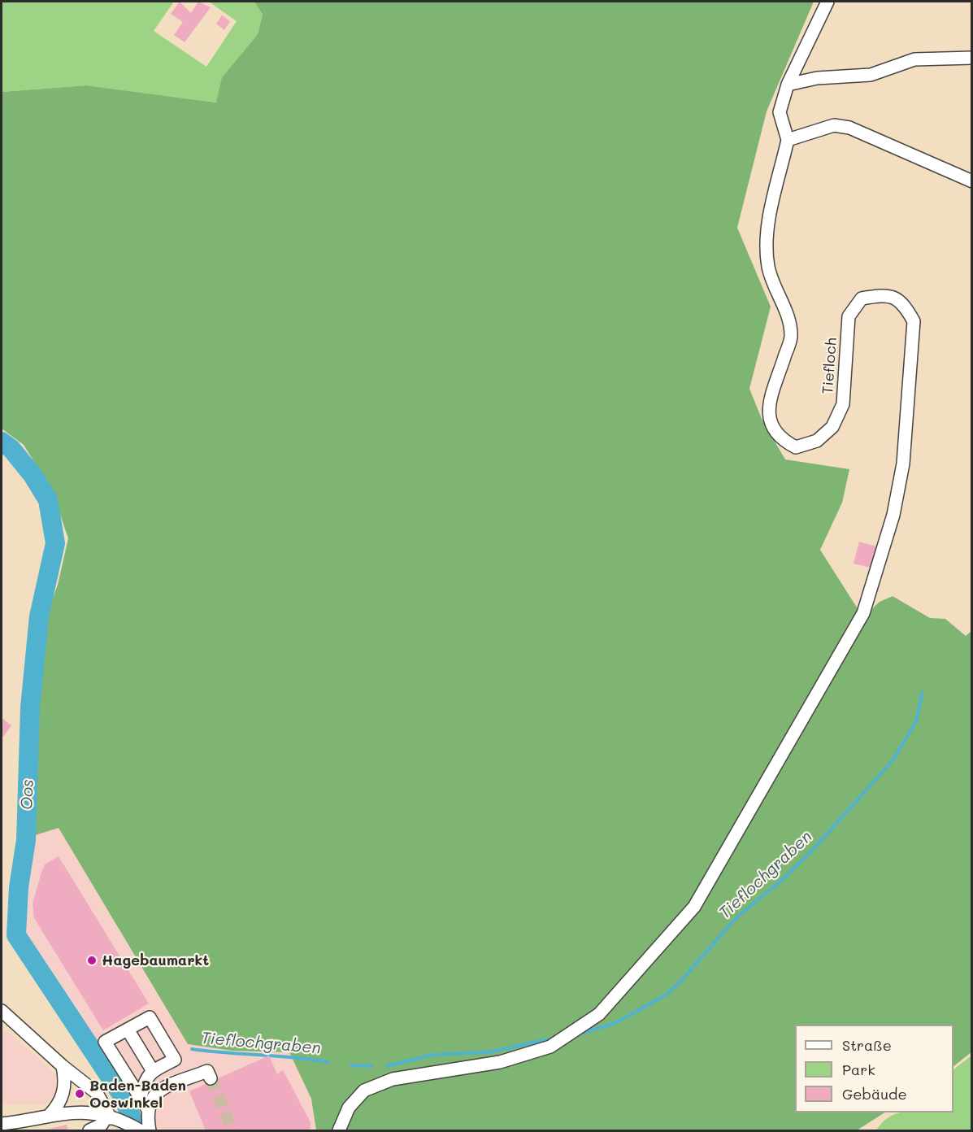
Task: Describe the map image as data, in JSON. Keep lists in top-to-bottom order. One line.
{"streets":{"street":["Tiefloch"]},"water":["Oos","Tieflochgraben"],"places":["Hagebaumarkt","Baden-Baden Ooswinkel"],"legend":["Straße","Park","Gebäude"]}
